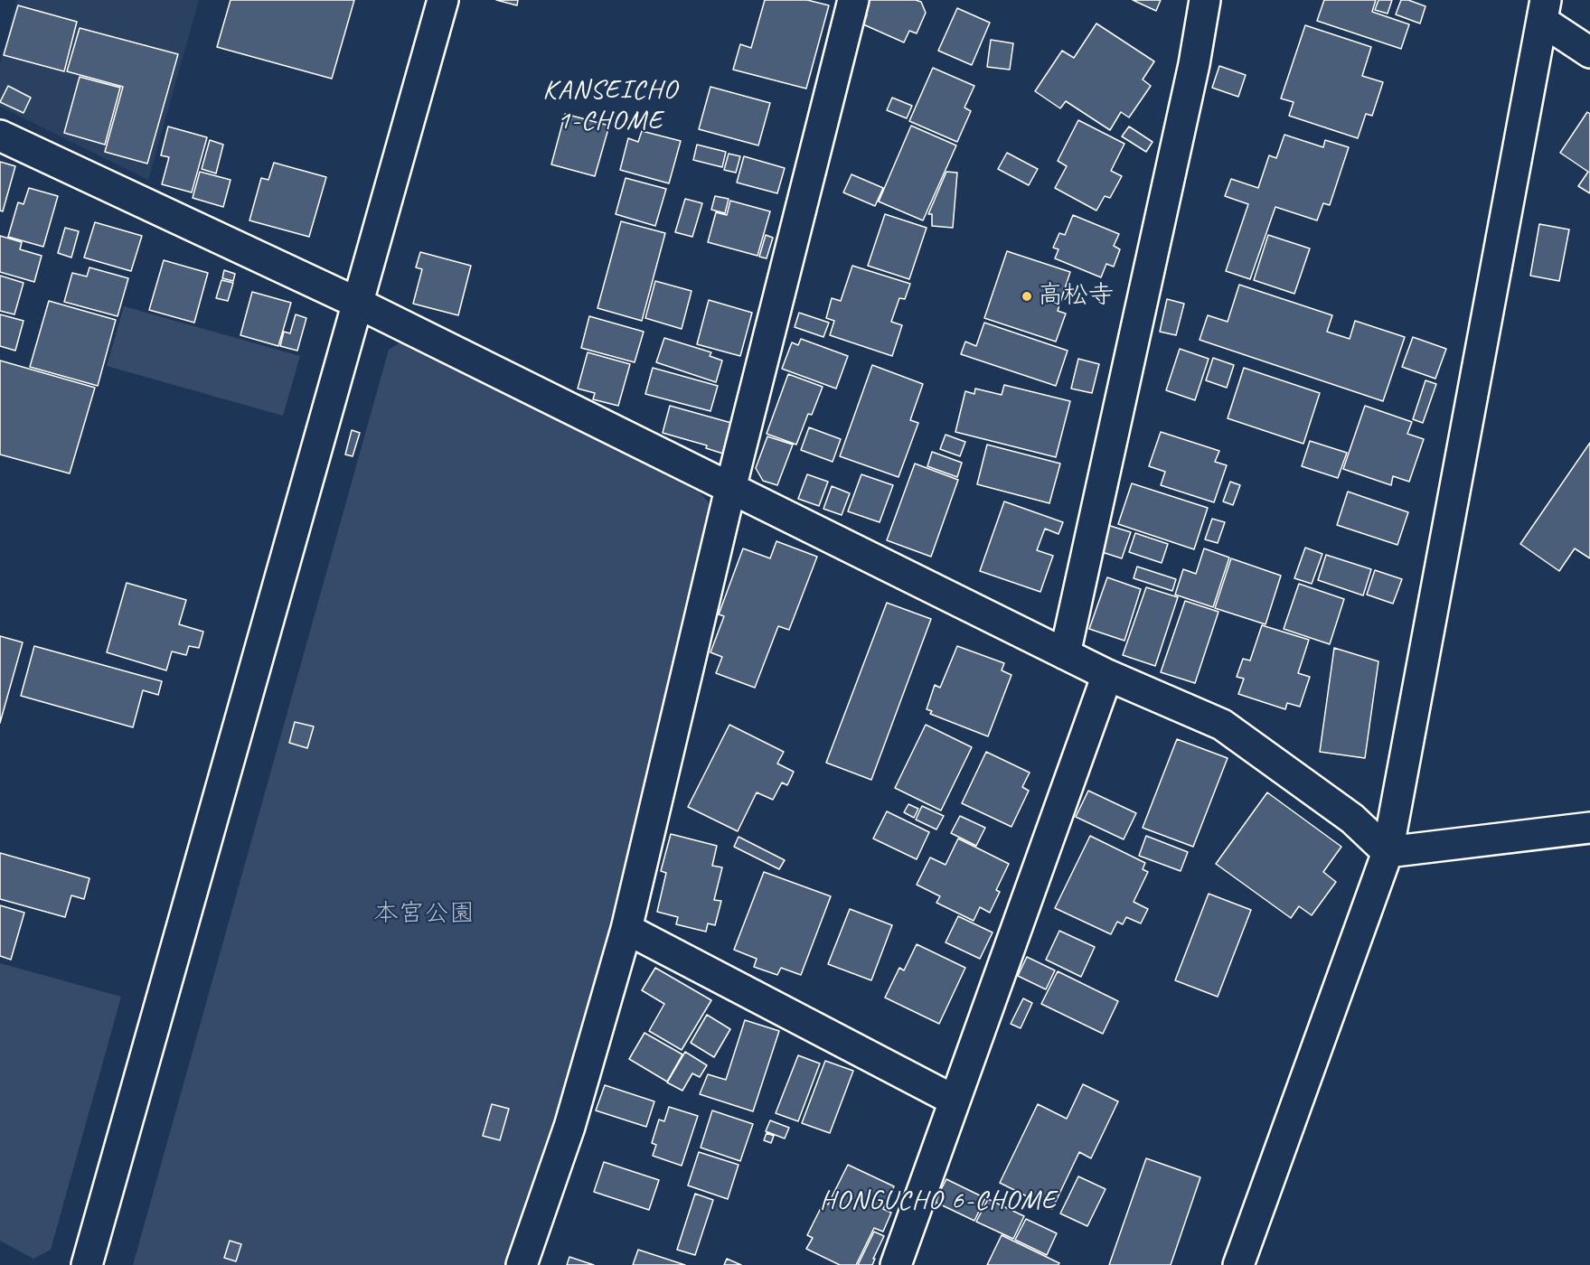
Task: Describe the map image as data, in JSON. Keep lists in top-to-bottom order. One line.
{"districts":["KANSEICHO 1-CHOME","HONGUCHO 6-CHOME"],"parks":["本宮公園"],"places":["高松寺"]}
